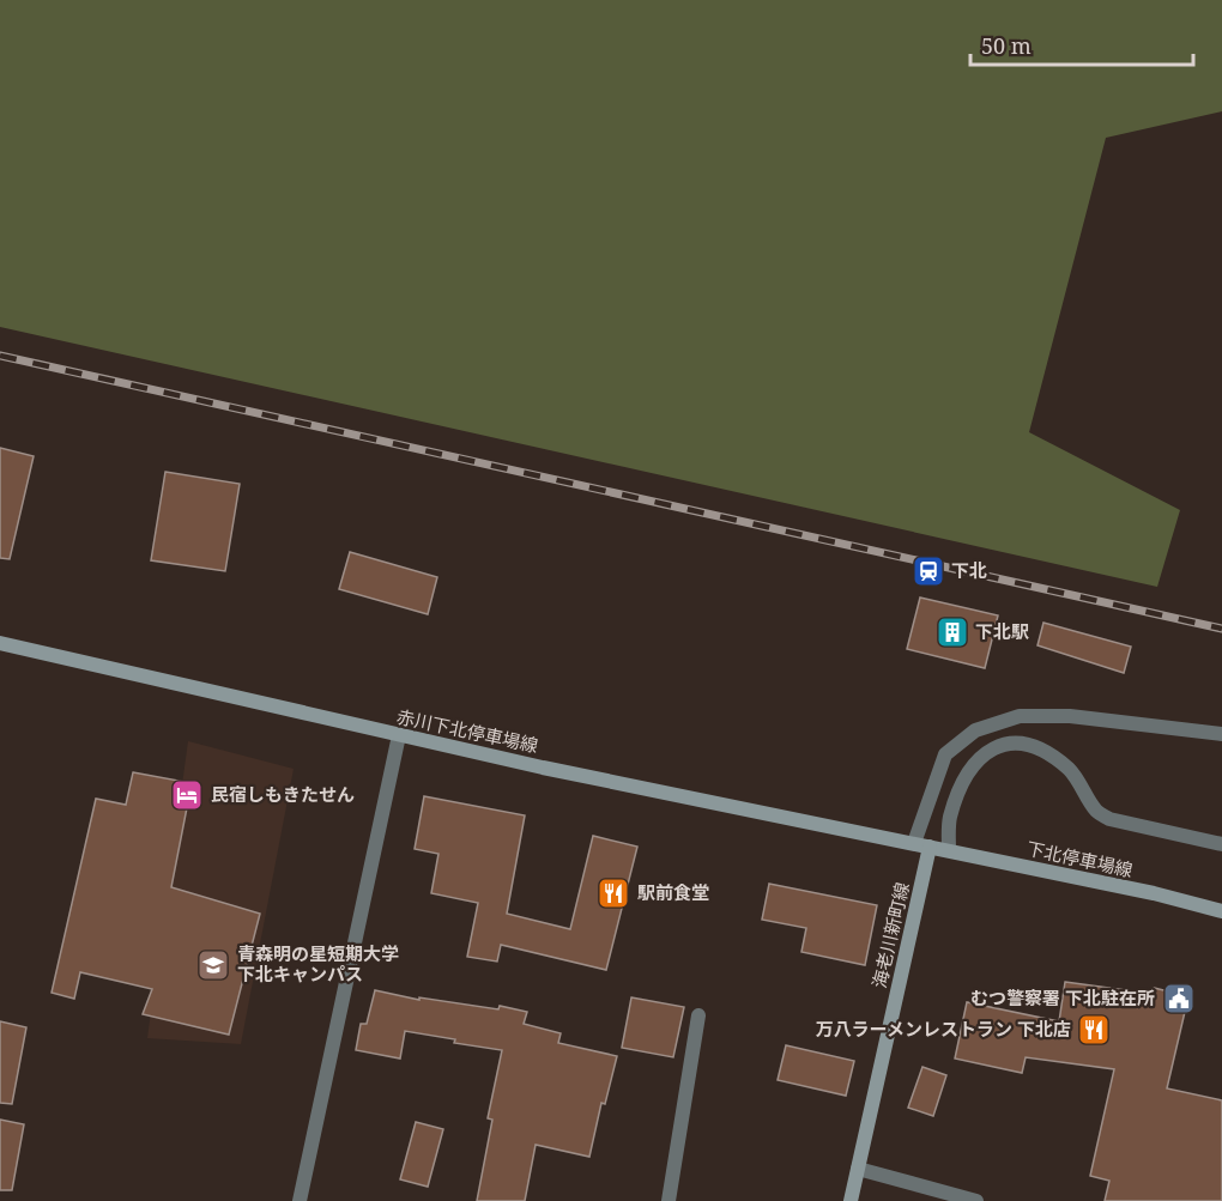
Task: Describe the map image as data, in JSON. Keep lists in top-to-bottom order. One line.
{"streets":{"main road":["赤川下北停車場線","下北停車場線","海老川新町線"]},"crossings":[["赤川下北停車場線","下北停車場線"],["赤川下北停車場線","海老川新町線"],["下北停車場線","海老川新町線"]],"places":{"station":["下北"],"building":["下北駅"],"hotel":["民宿しもきたせん"],"restaurant":["駅前食堂","万八ラーメンレストラン 下北店"],"school or university":["青森明の星短期大学 下北キャンパス"],"public building":["むつ警察署 下北駐在所"]},"scale_bar":"50 m"}
